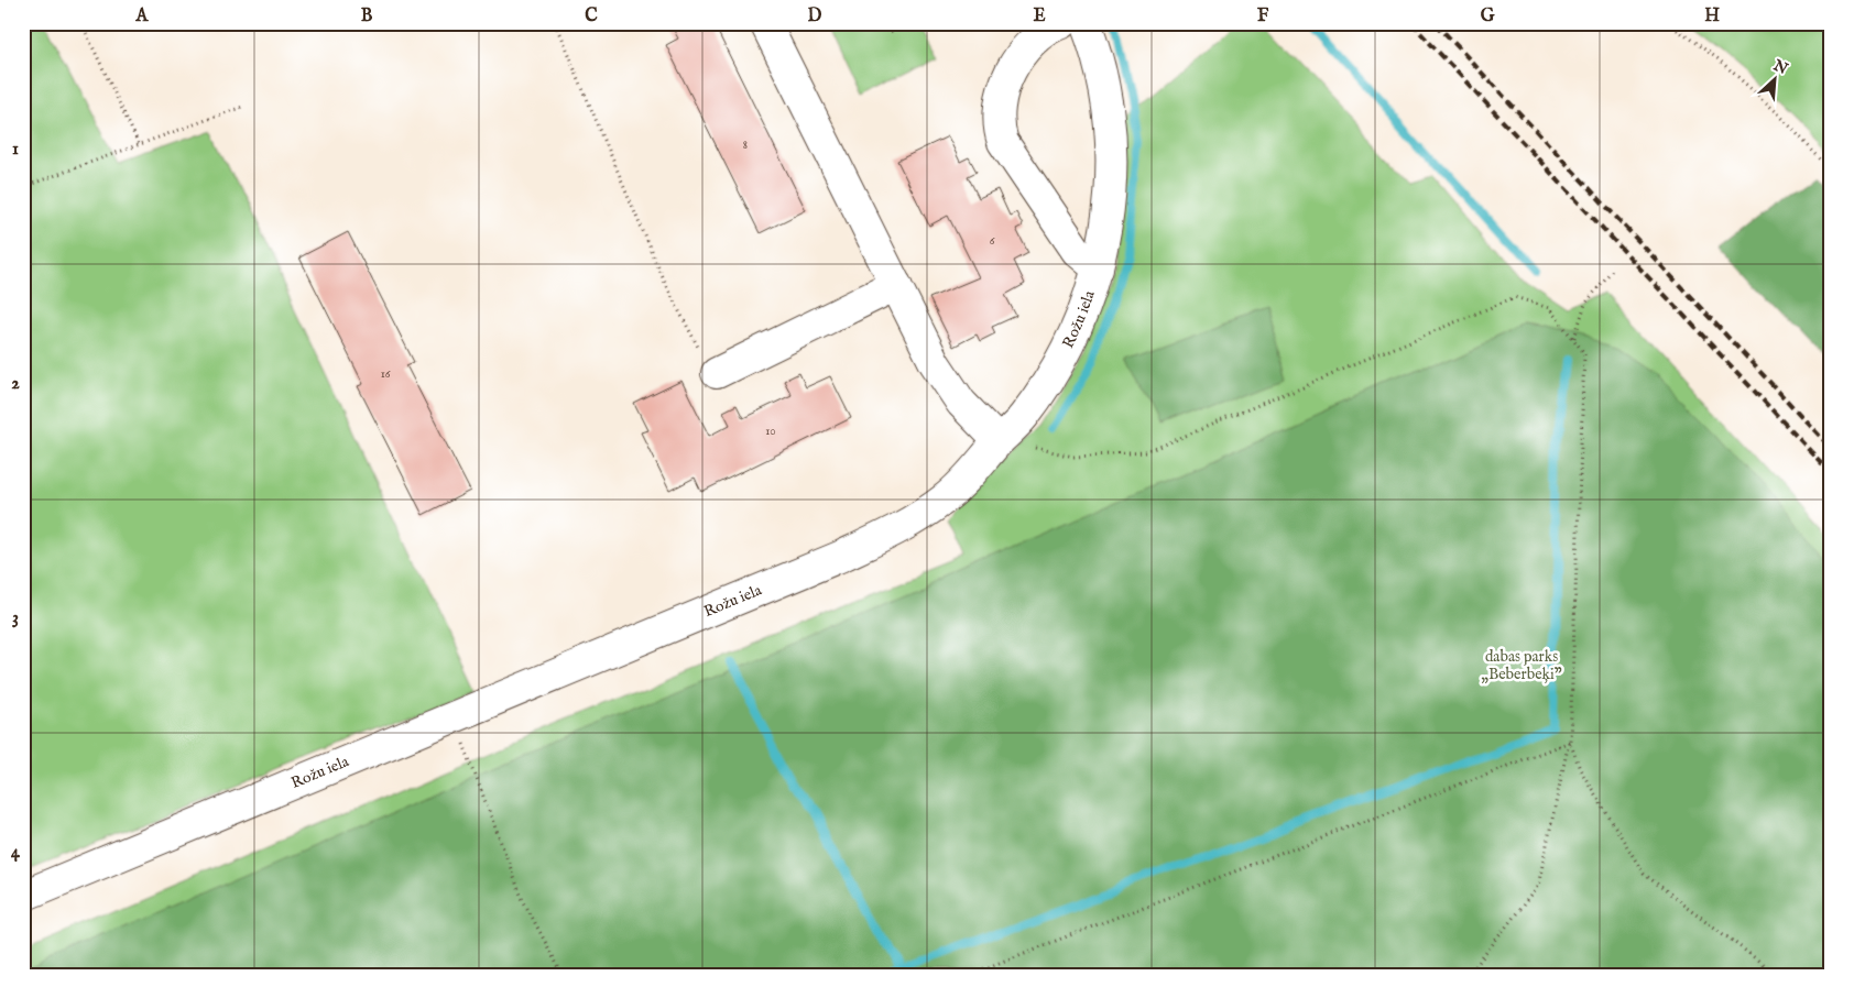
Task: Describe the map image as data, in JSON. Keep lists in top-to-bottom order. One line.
{"streets":{"street":["Rožu iela"]},"parks":["dabas parks „Beberbeķi”"],"house_numbers":["8","6","16","10"],"north":"top right","grid":{"columns":["A","B","C","D","E","F","G","H"],"rows":["1","2","3","4"]}}
